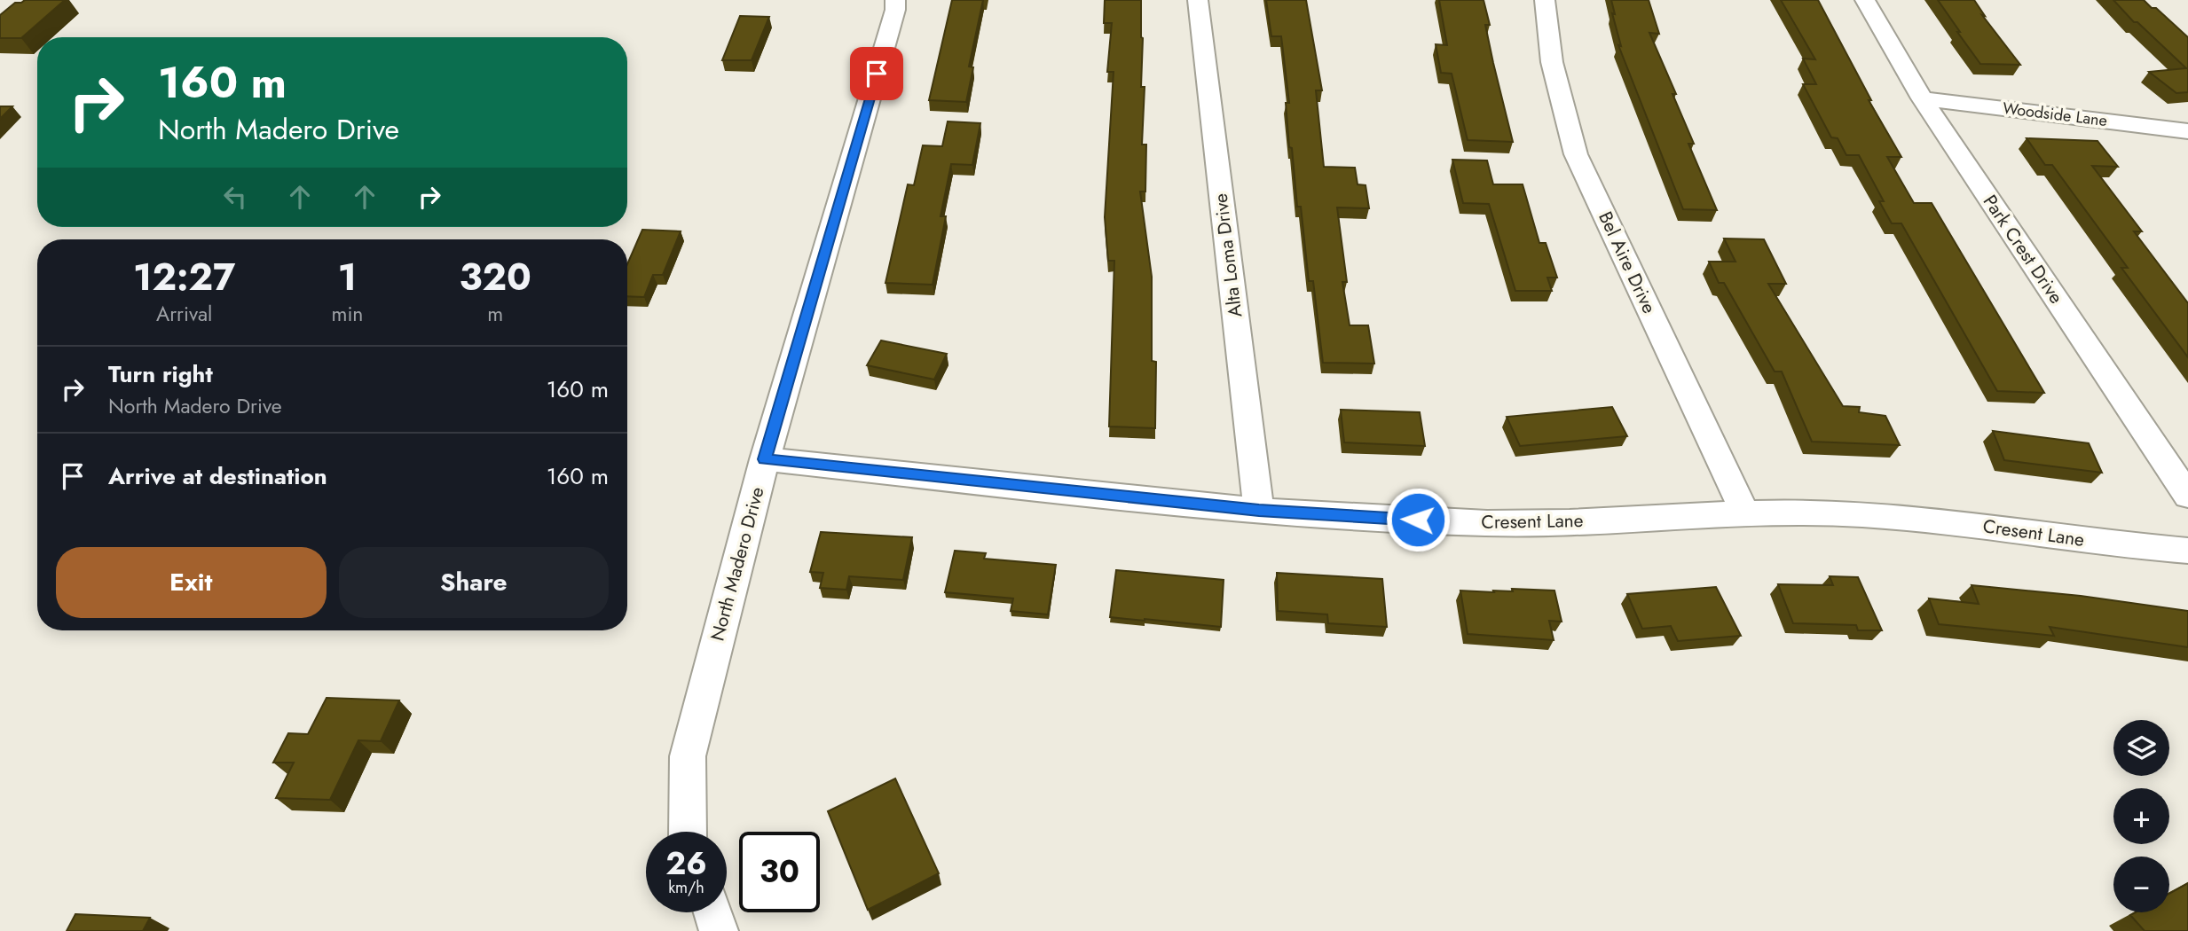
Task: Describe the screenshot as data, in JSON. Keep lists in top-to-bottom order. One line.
{"streets":{"street":["Woodside Lane","Park Crest Drive","Alta Loma Drive","Bel Aire Drive","Cresent Lane","North Madero Drive"]},"crossings":[["Woodside Lane","Park Crest Drive"],["Alta Loma Drive","Cresent Lane"],["Bel Aire Drive","Cresent Lane"],["Cresent Lane","North Madero Drive"]],"page":{"turn":["160 m","North Madero Drive"],"eta":["12:27","Arrival","1","min","320","m"],"list":[{"name":"Turn right","note":"North Madero Drive","value":"160 m"},{"name":"Arrive at destination","value":"160 m"}],"buttons":["Exit","Share"],"map_buttons":["+","−"],"speed":"26 km/h","limit":"30"}}
